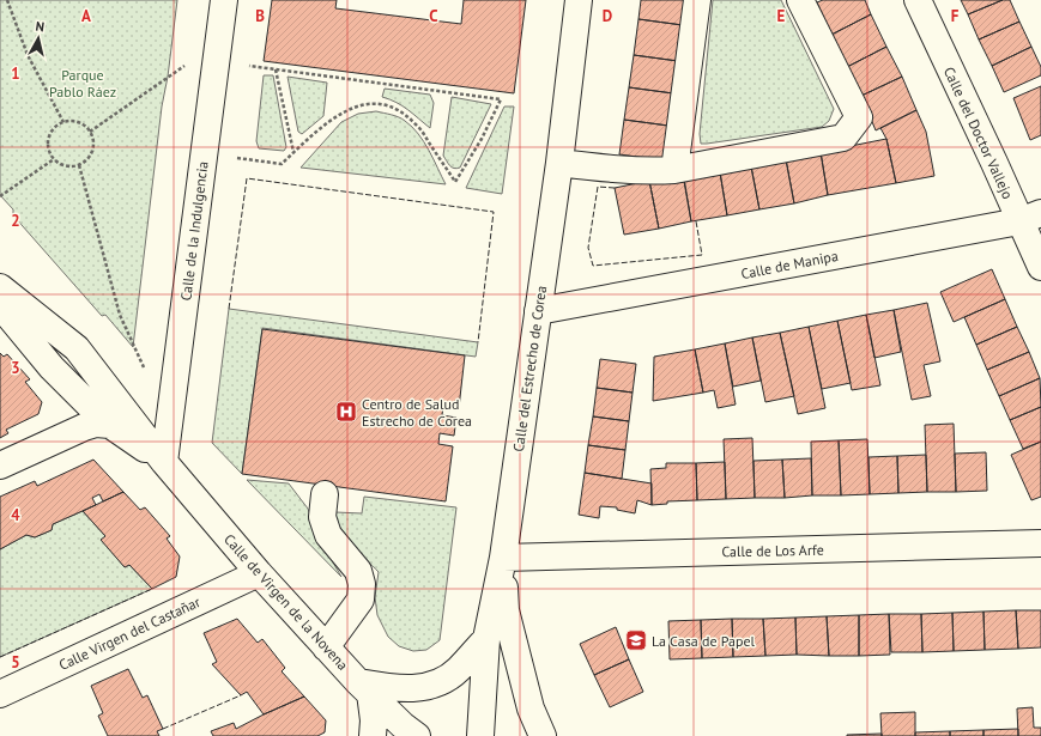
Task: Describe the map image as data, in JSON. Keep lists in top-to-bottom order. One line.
{"streets":{"street":["Calle del Doctor Vallejo","Calle de la Indulgencia","Calle de Manipa","Calle del Estrecho de Corea","Calle de Los Arfe","Calle de Virgen de la Novena","Calle Virgen del Castañar"]},"crossings":[["Calle del Doctor Vallejo","Calle de Manipa"],["Calle de la Indulgencia","Calle de Virgen de la Novena"],["Calle de Manipa","Calle del Estrecho de Corea"],["Calle del Estrecho de Corea","Calle de Los Arfe"],["Calle de Virgen de la Novena","Calle Virgen del Castañar"]],"parks":["Parque Pablo Ráez"],"places":{"hospital":["Centro de Salud Estrecho de Corea"],"school or university":["La Casa de Papel"]},"north":"top","grid":{"columns":["A","B","C","D","E","F"],"rows":["1","2","3","4","5"]}}
